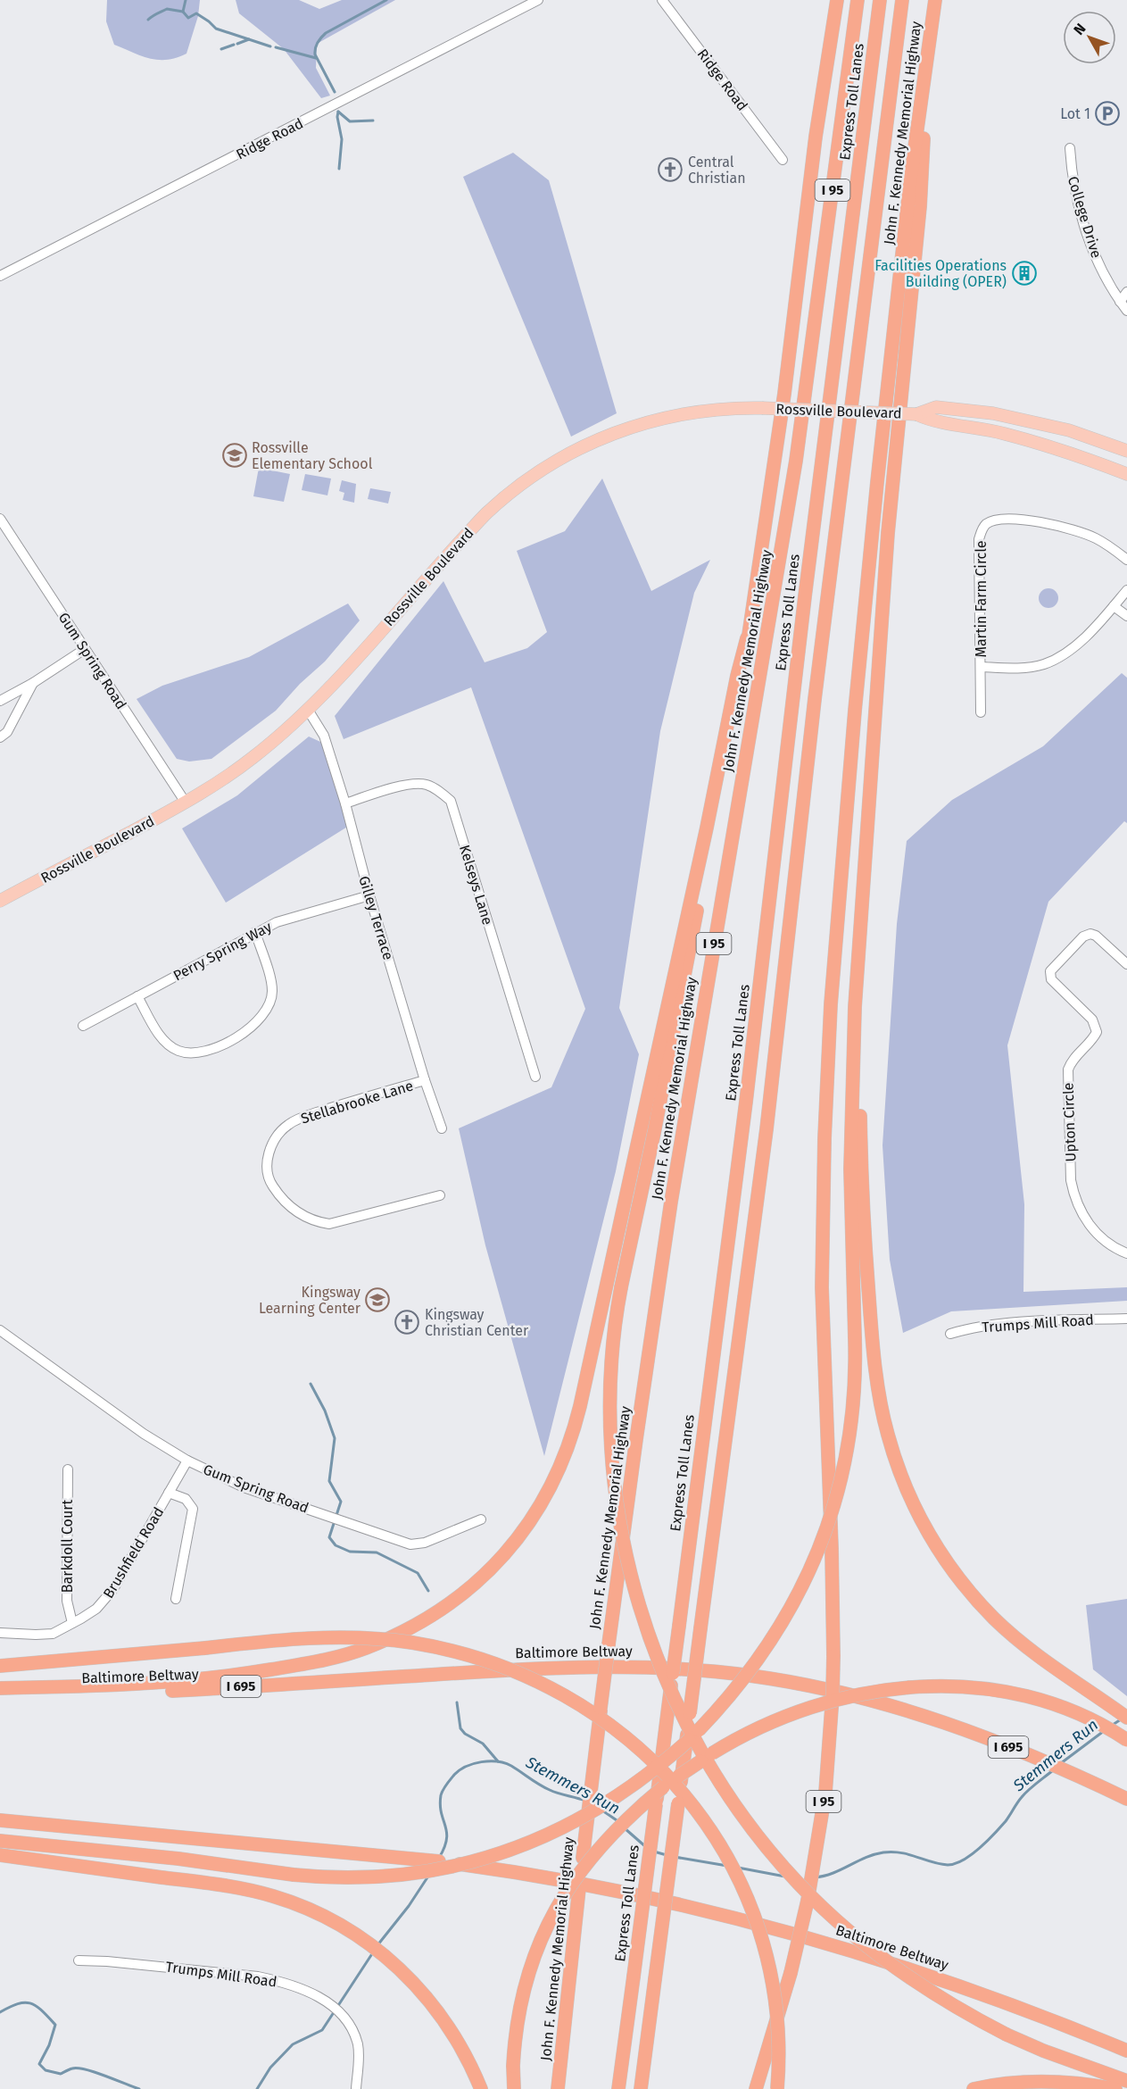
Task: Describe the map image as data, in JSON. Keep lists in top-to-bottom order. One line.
{"streets":{"highway":["Express Toll Lanes","John F. Kennedy Memorial Highway","I 95","Baltimore Beltway","I 695"],"main road":["Rossville Boulevard"],"street":["Ridge Road","College Drive","Martin Farm Circle","Gum Spring Road","Kelseys Lane","Gilley Terrace","Perry Spring Way","Stellabrooke Lane","Upton Circle","Trumps Mill Road","Barkdoll Court","Brushfield Road"]},"crossings":[["Rossville Boulevard","Gum Spring Road"],["Rossville Boulevard","Gilley Terrace"],["Gum Spring Road","Brushfield Road"],["Kelseys Lane","Gilley Terrace"],["Gilley Terrace","Perry Spring Way"],["Gilley Terrace","Stellabrooke Lane"],["Barkdoll Court","Brushfield Road"]],"water":["Stemmers Run"],"places":{"parking":["Lot 1"],"church":["Central Christian","Kingsway Christian Center"],"building":["Facilities Operations Building (OPER)"],"school or university":["Rossville Elementary School","Kingsway Learning Center"]},"north":"top left"}
